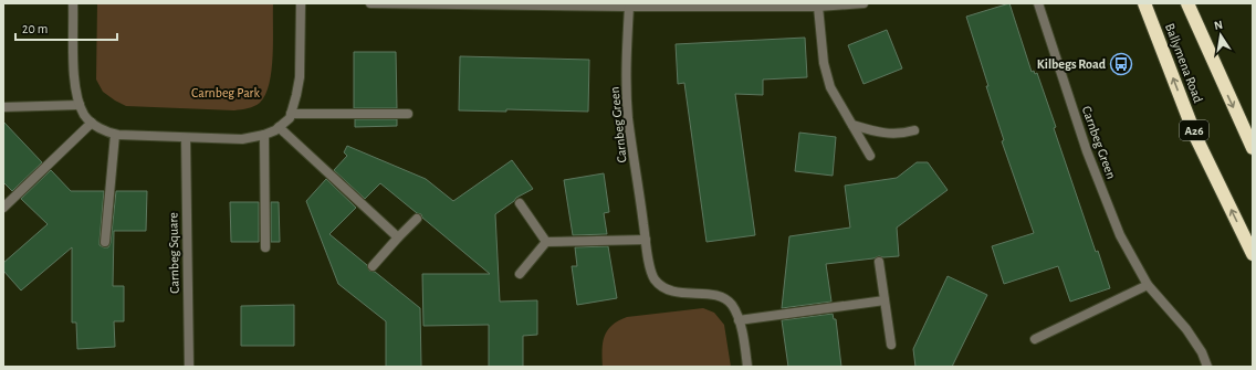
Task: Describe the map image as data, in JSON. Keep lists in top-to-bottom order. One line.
{"streets":{"highway":["Ballymena Road","A26"],"street":["Carnbeg Green","Carnbeg Square"]},"parks":["Carnbeg Park"],"places":{"bus stop":["Kilbegs Road"]},"scale_bar":"20 m","north":"top"}
